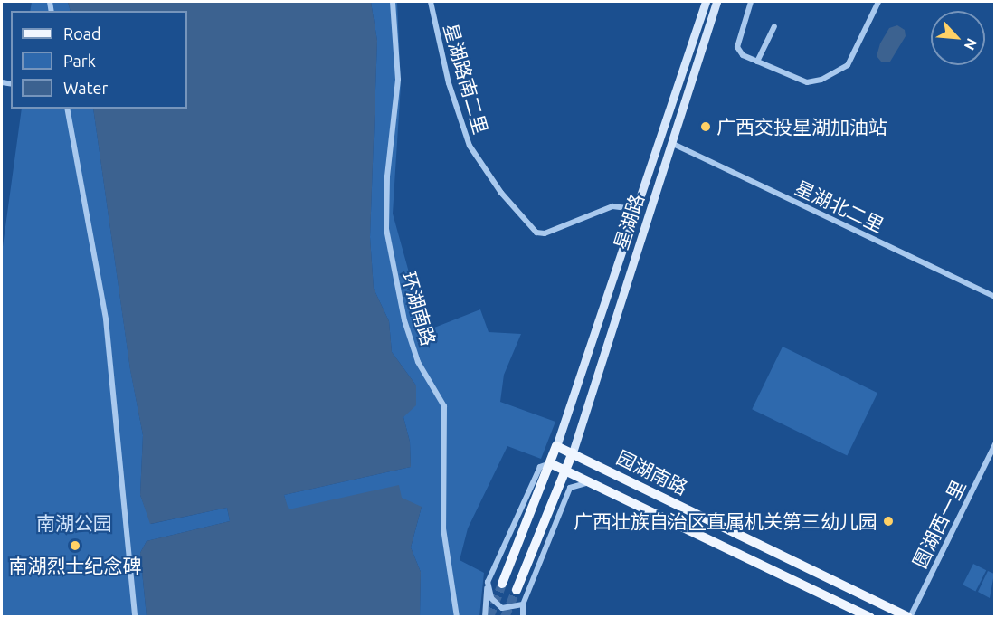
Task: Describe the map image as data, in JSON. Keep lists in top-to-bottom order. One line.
{"streets":{"main road":["星湖路","园湖南路"],"street":["星湖路南二里","星湖北二里","环湖南路","圆湖西一里"]},"crossings":[["星湖路南二里","星湖路"],["星湖北二里","星湖路"],["星湖路","园湖南路"],["园湖南路","圆湖西一里"]],"parks":["南湖公园"],"places":["广西交投星湖加油站","广西壮族自治区直属机关第三幼儿园","南湖烈士纪念碑"],"legend":["Road","Park","Water"],"north":"bottom right"}
